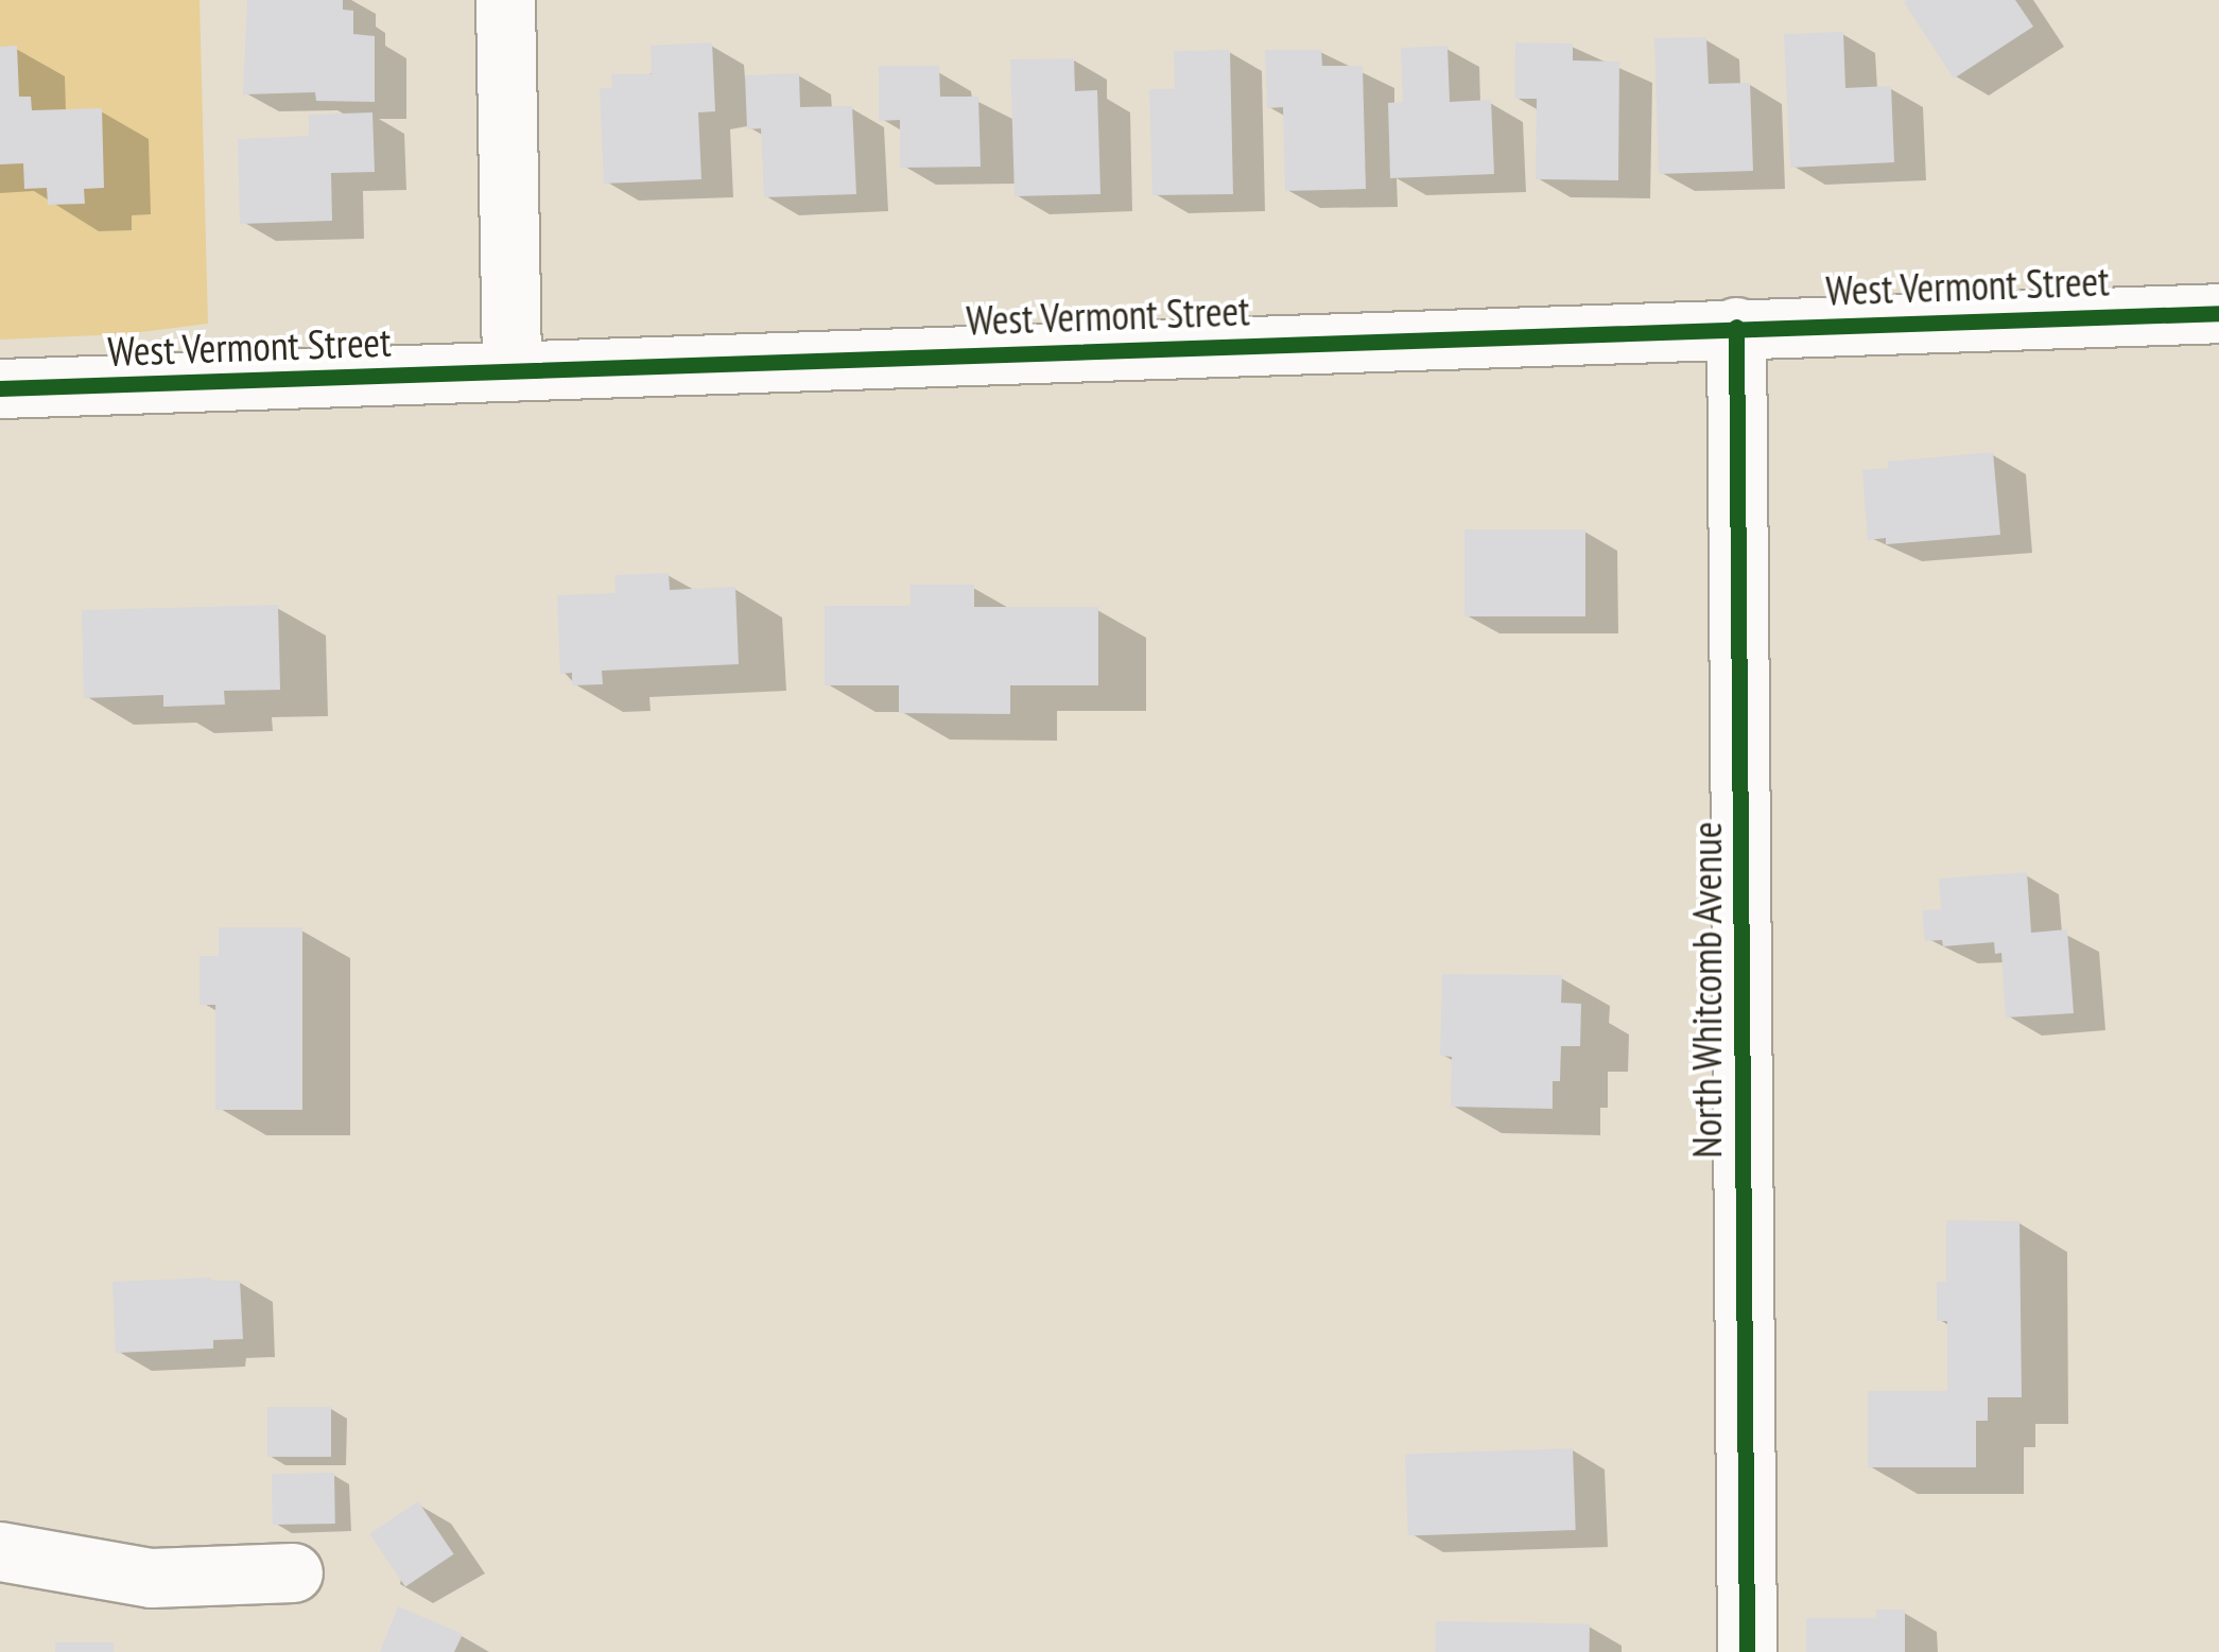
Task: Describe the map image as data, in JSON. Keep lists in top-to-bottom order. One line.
{"streets":{"street":["West Vermont Street","North Whitcomb Avenue"]},"crossings":[["West Vermont Street","North Whitcomb Avenue"]]}
